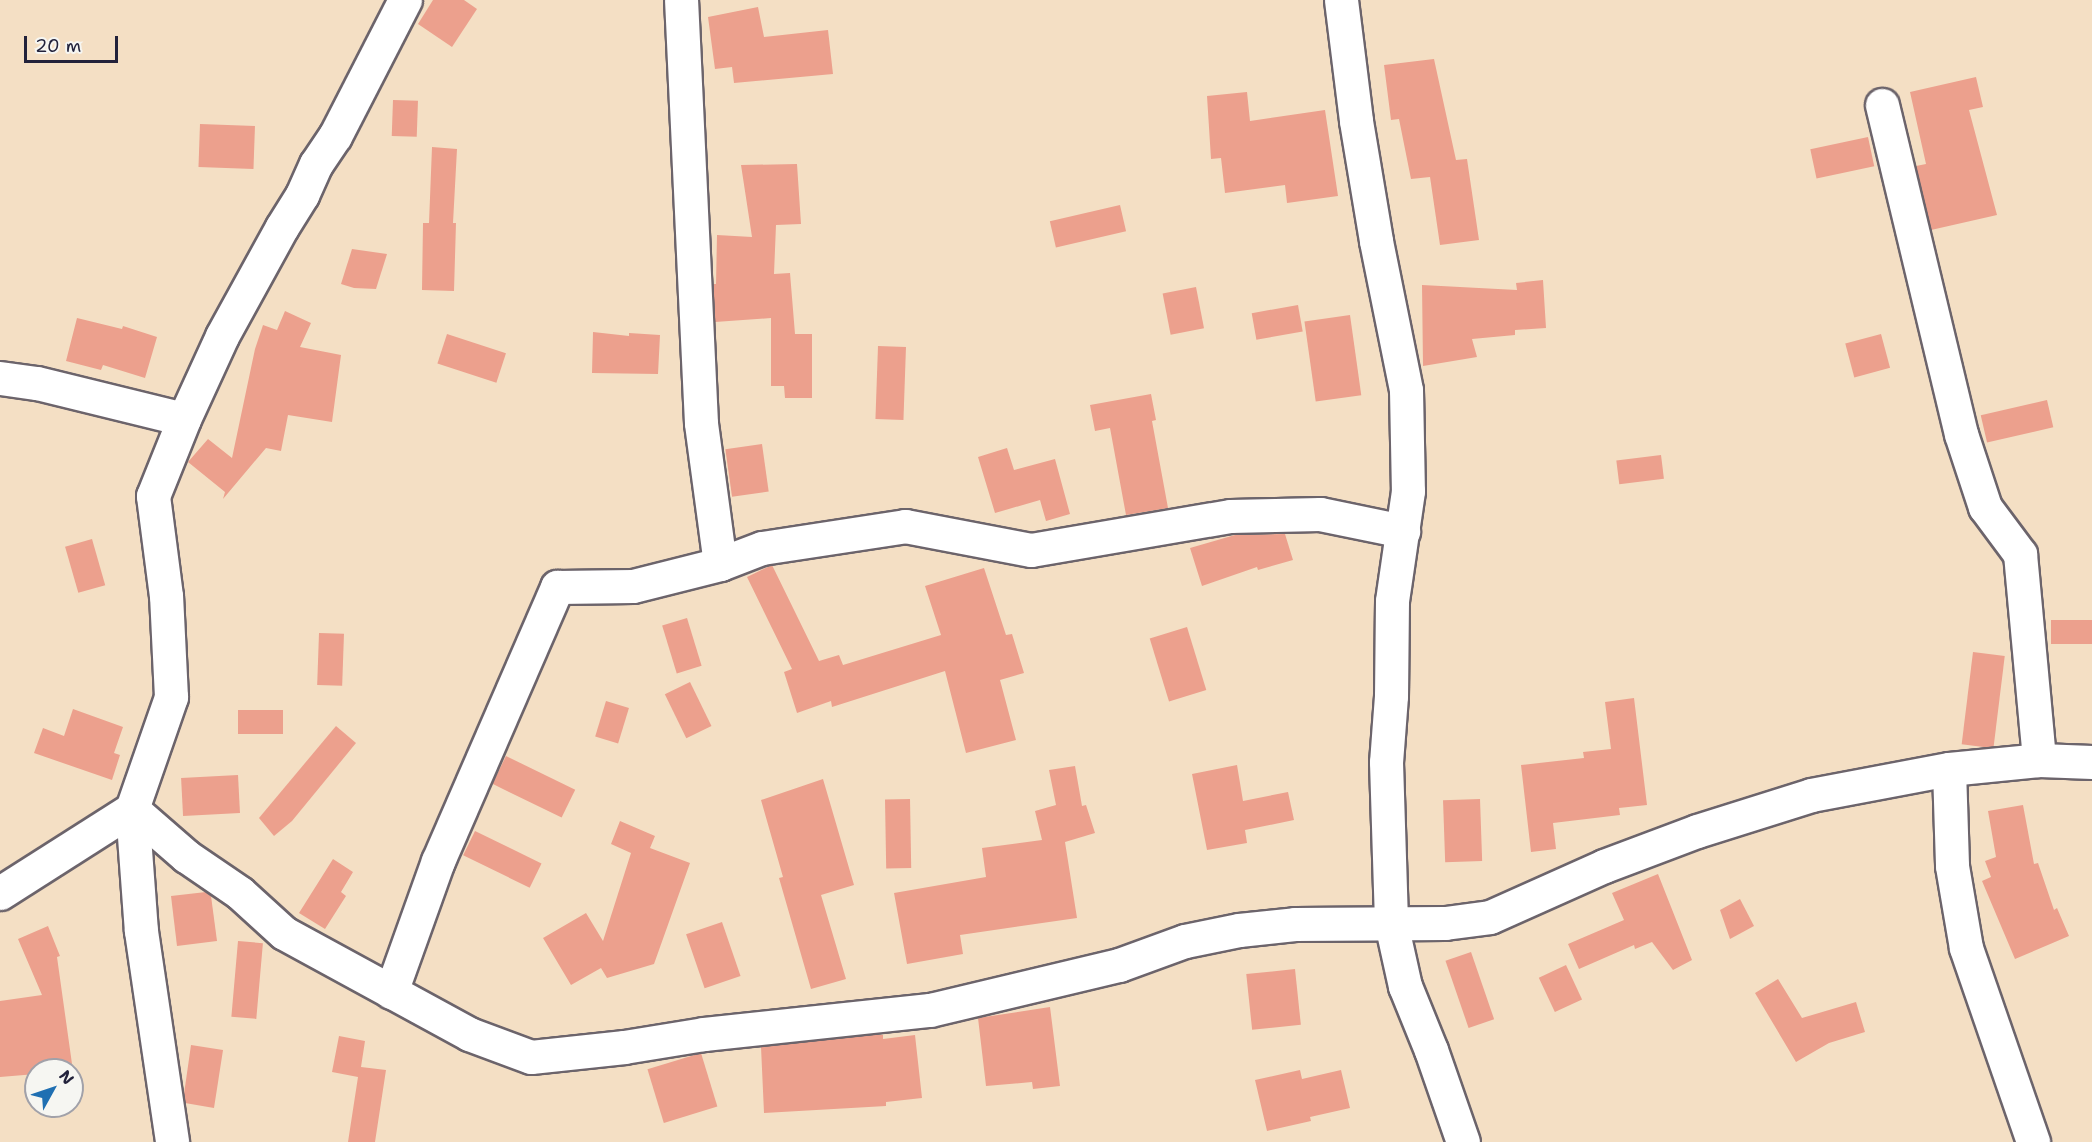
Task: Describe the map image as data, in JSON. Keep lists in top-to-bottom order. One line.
{"scale_bar":"20 m","north":"top right"}
